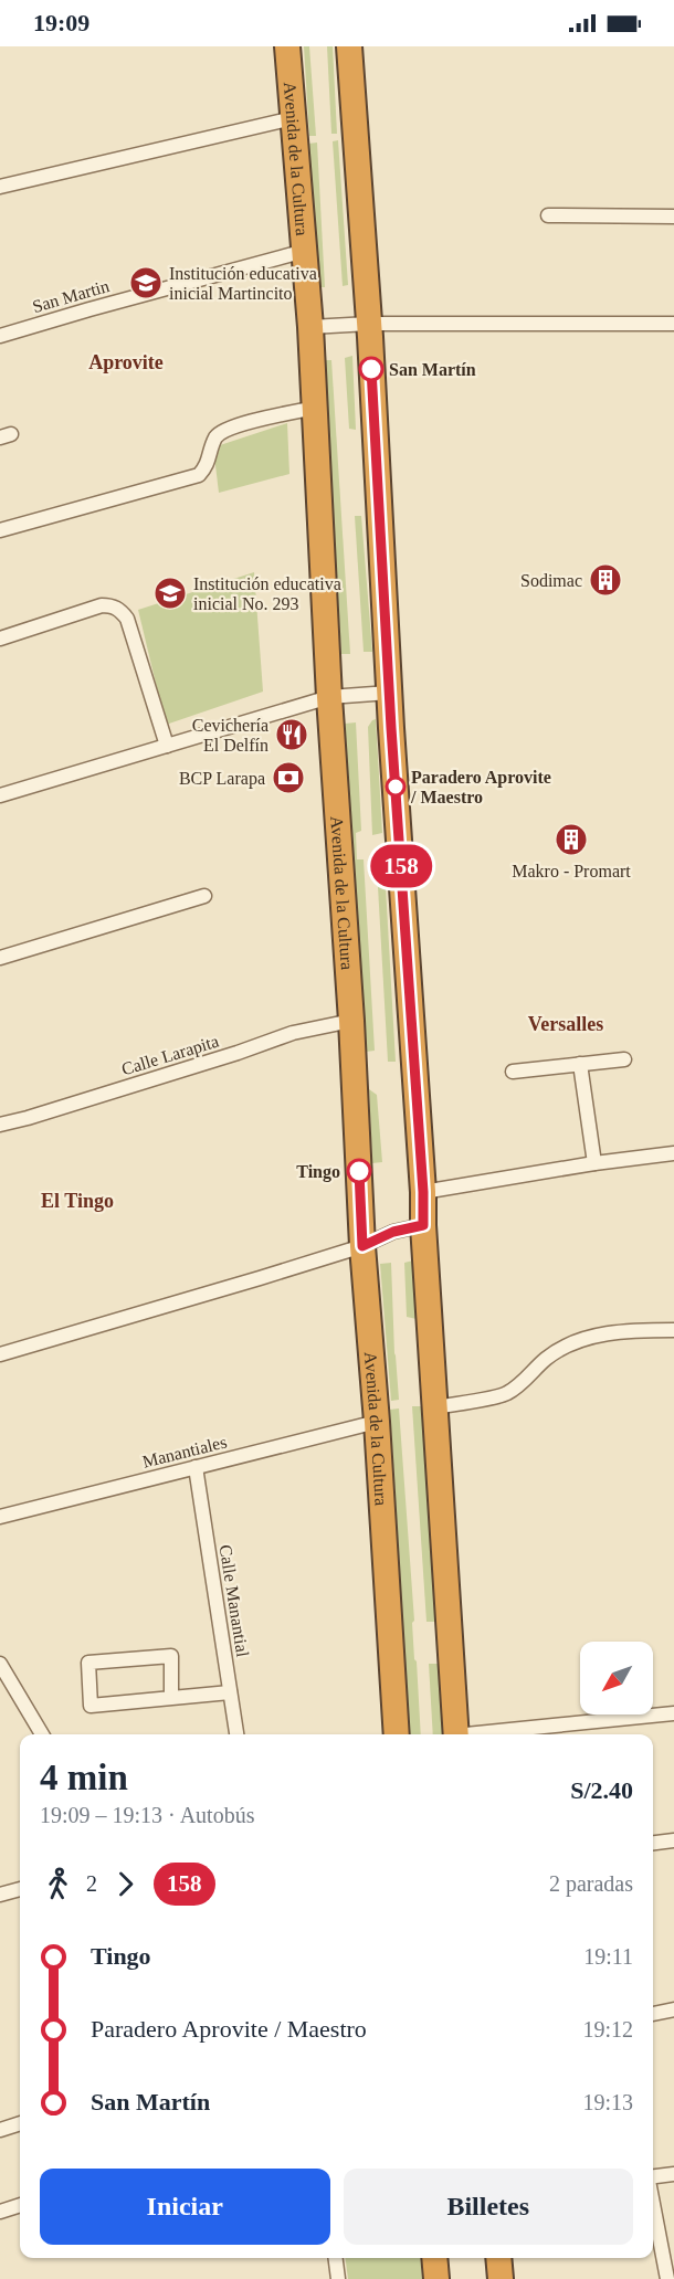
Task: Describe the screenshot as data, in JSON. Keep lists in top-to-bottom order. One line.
{"streets":{"highway":["Avenida de la Cultura"],"street":["San Martin","Calle Larapita","Manantiales","Calle Manantial"]},"crossings":[["Avenida de la Cultura","San Martin"],["Avenida de la Cultura","Calle Larapita"],["Avenida de la Cultura","Manantiales"],["Manantiales","Calle Manantial"]],"districts":["Aprovite","Versalles","El Tingo"],"places":{"school or university":["Institución educativa inicial Martincito","Institución educativa inicial No. 293"],"other":["San Martín","Paradero Aprovite / Maestro","Tingo"],"building":["Sodimac","Makro - Promart"],"restaurant":["Cevichería El Delfín"],"bank":["BCP Larapa"]},"lines":["bus line 158"],"north":"bottom left","page":{"status":"19:09","on_map":"158","heading":["4 min","19:09 – 19:13 · Autobús","S/2.40"],"legs":["2","158","2 paradas"],"list":[{"name":"Tingo","value":"19:11"},{"name":"Paradero Aprovite / Maestro","value":"19:12"},{"name":"San Martín","value":"19:13"}],"buttons":["Iniciar","Billetes"]}}
